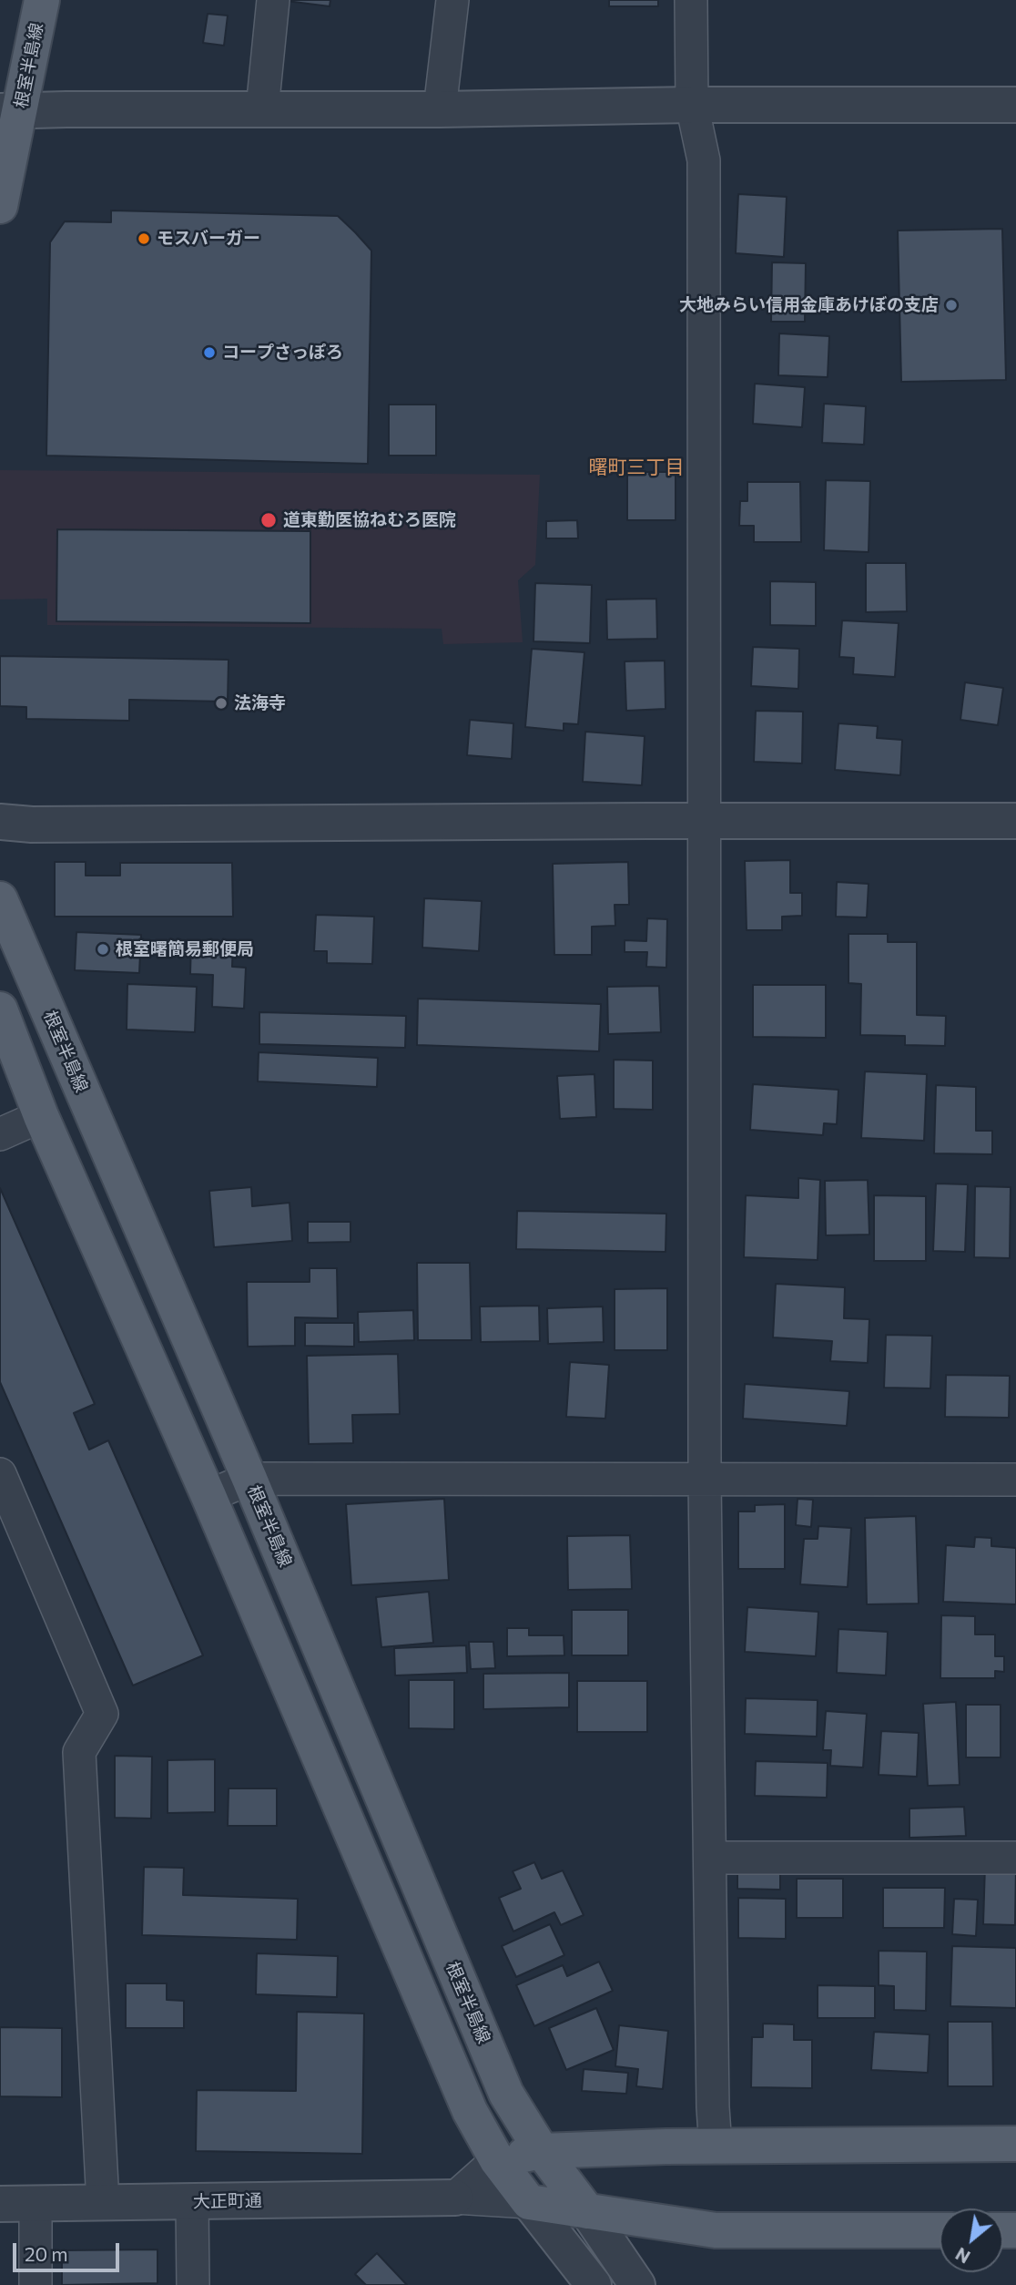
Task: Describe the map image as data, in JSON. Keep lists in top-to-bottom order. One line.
{"streets":{"main road":["根室半島線"],"street":["大正町通"]},"districts":["曙町三丁目"],"places":["モスバーガー","大地みらい信用金庫あけぼの支店","コープさっぽろ","道東勤医協ねむろ医院","法海寺","根室曙簡易郵便局"],"scale_bar":"20 m","north":"bottom left"}
